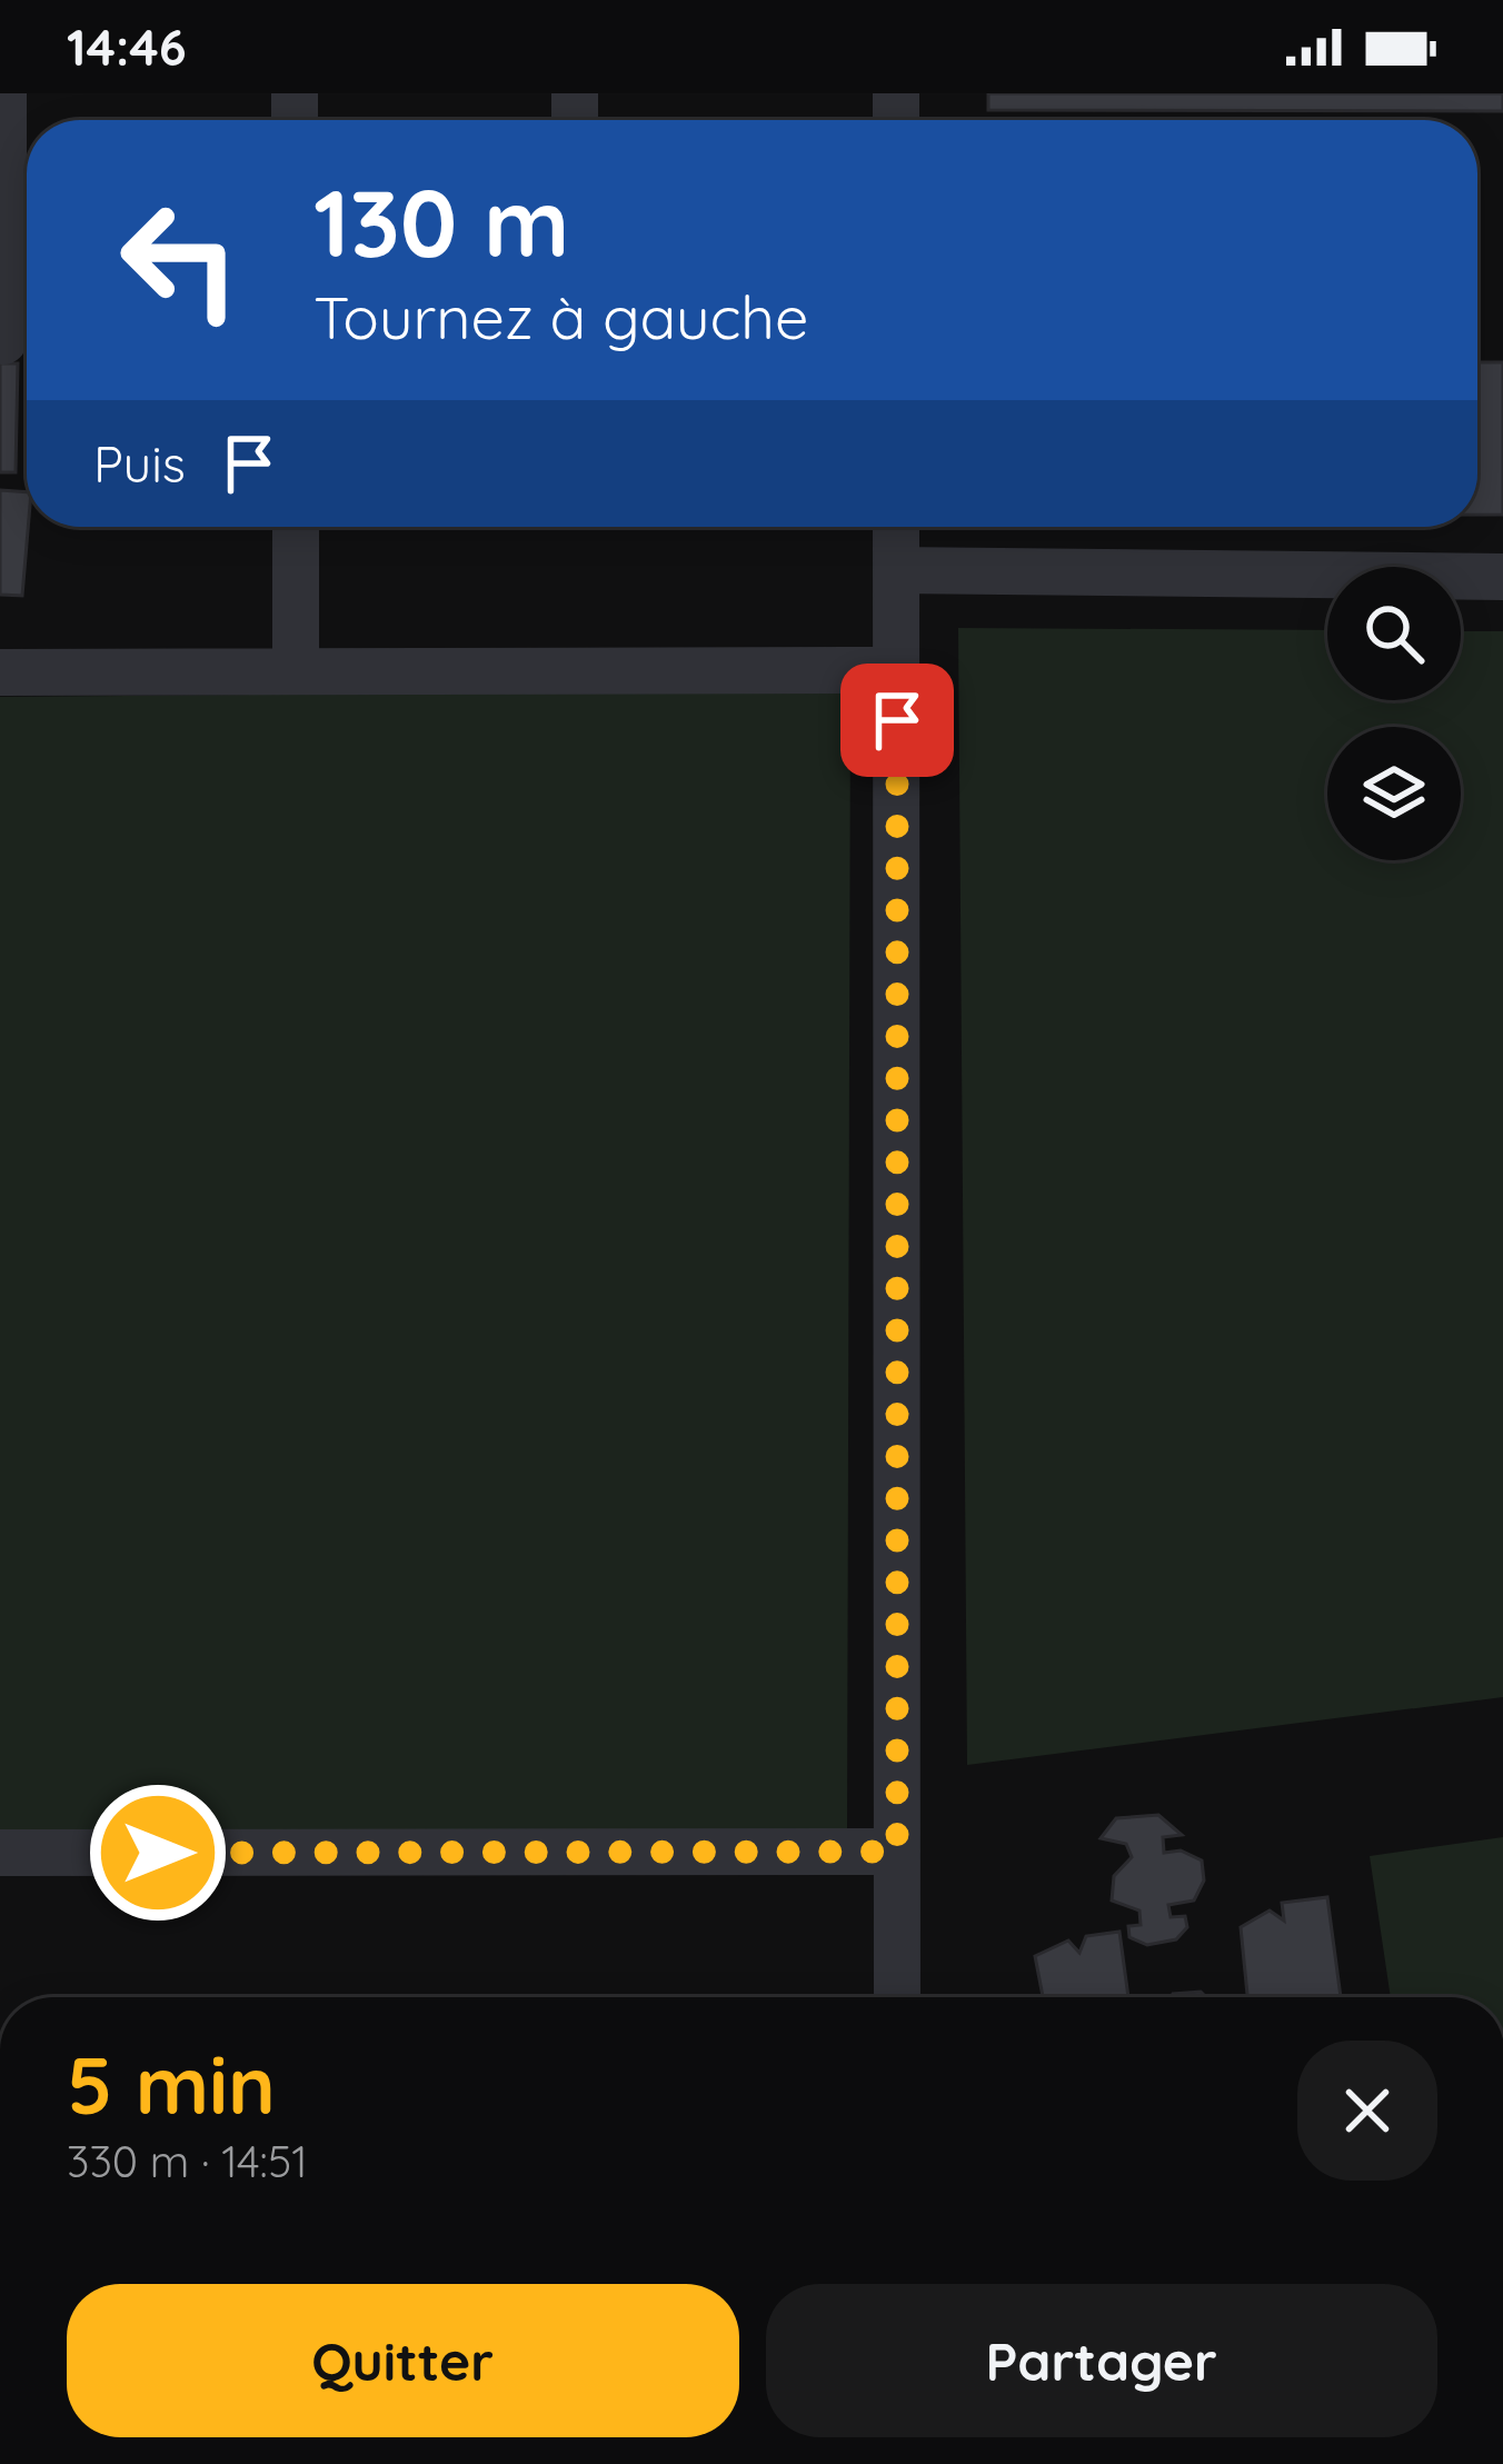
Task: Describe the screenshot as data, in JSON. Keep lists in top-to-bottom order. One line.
{"page":{"status":"14:46","turn":["130 m","Tournez à gauche"],"then":"Puis","heading":["5 min","330 m · 14:51"],"buttons":["Quitter","Partager"]}}
